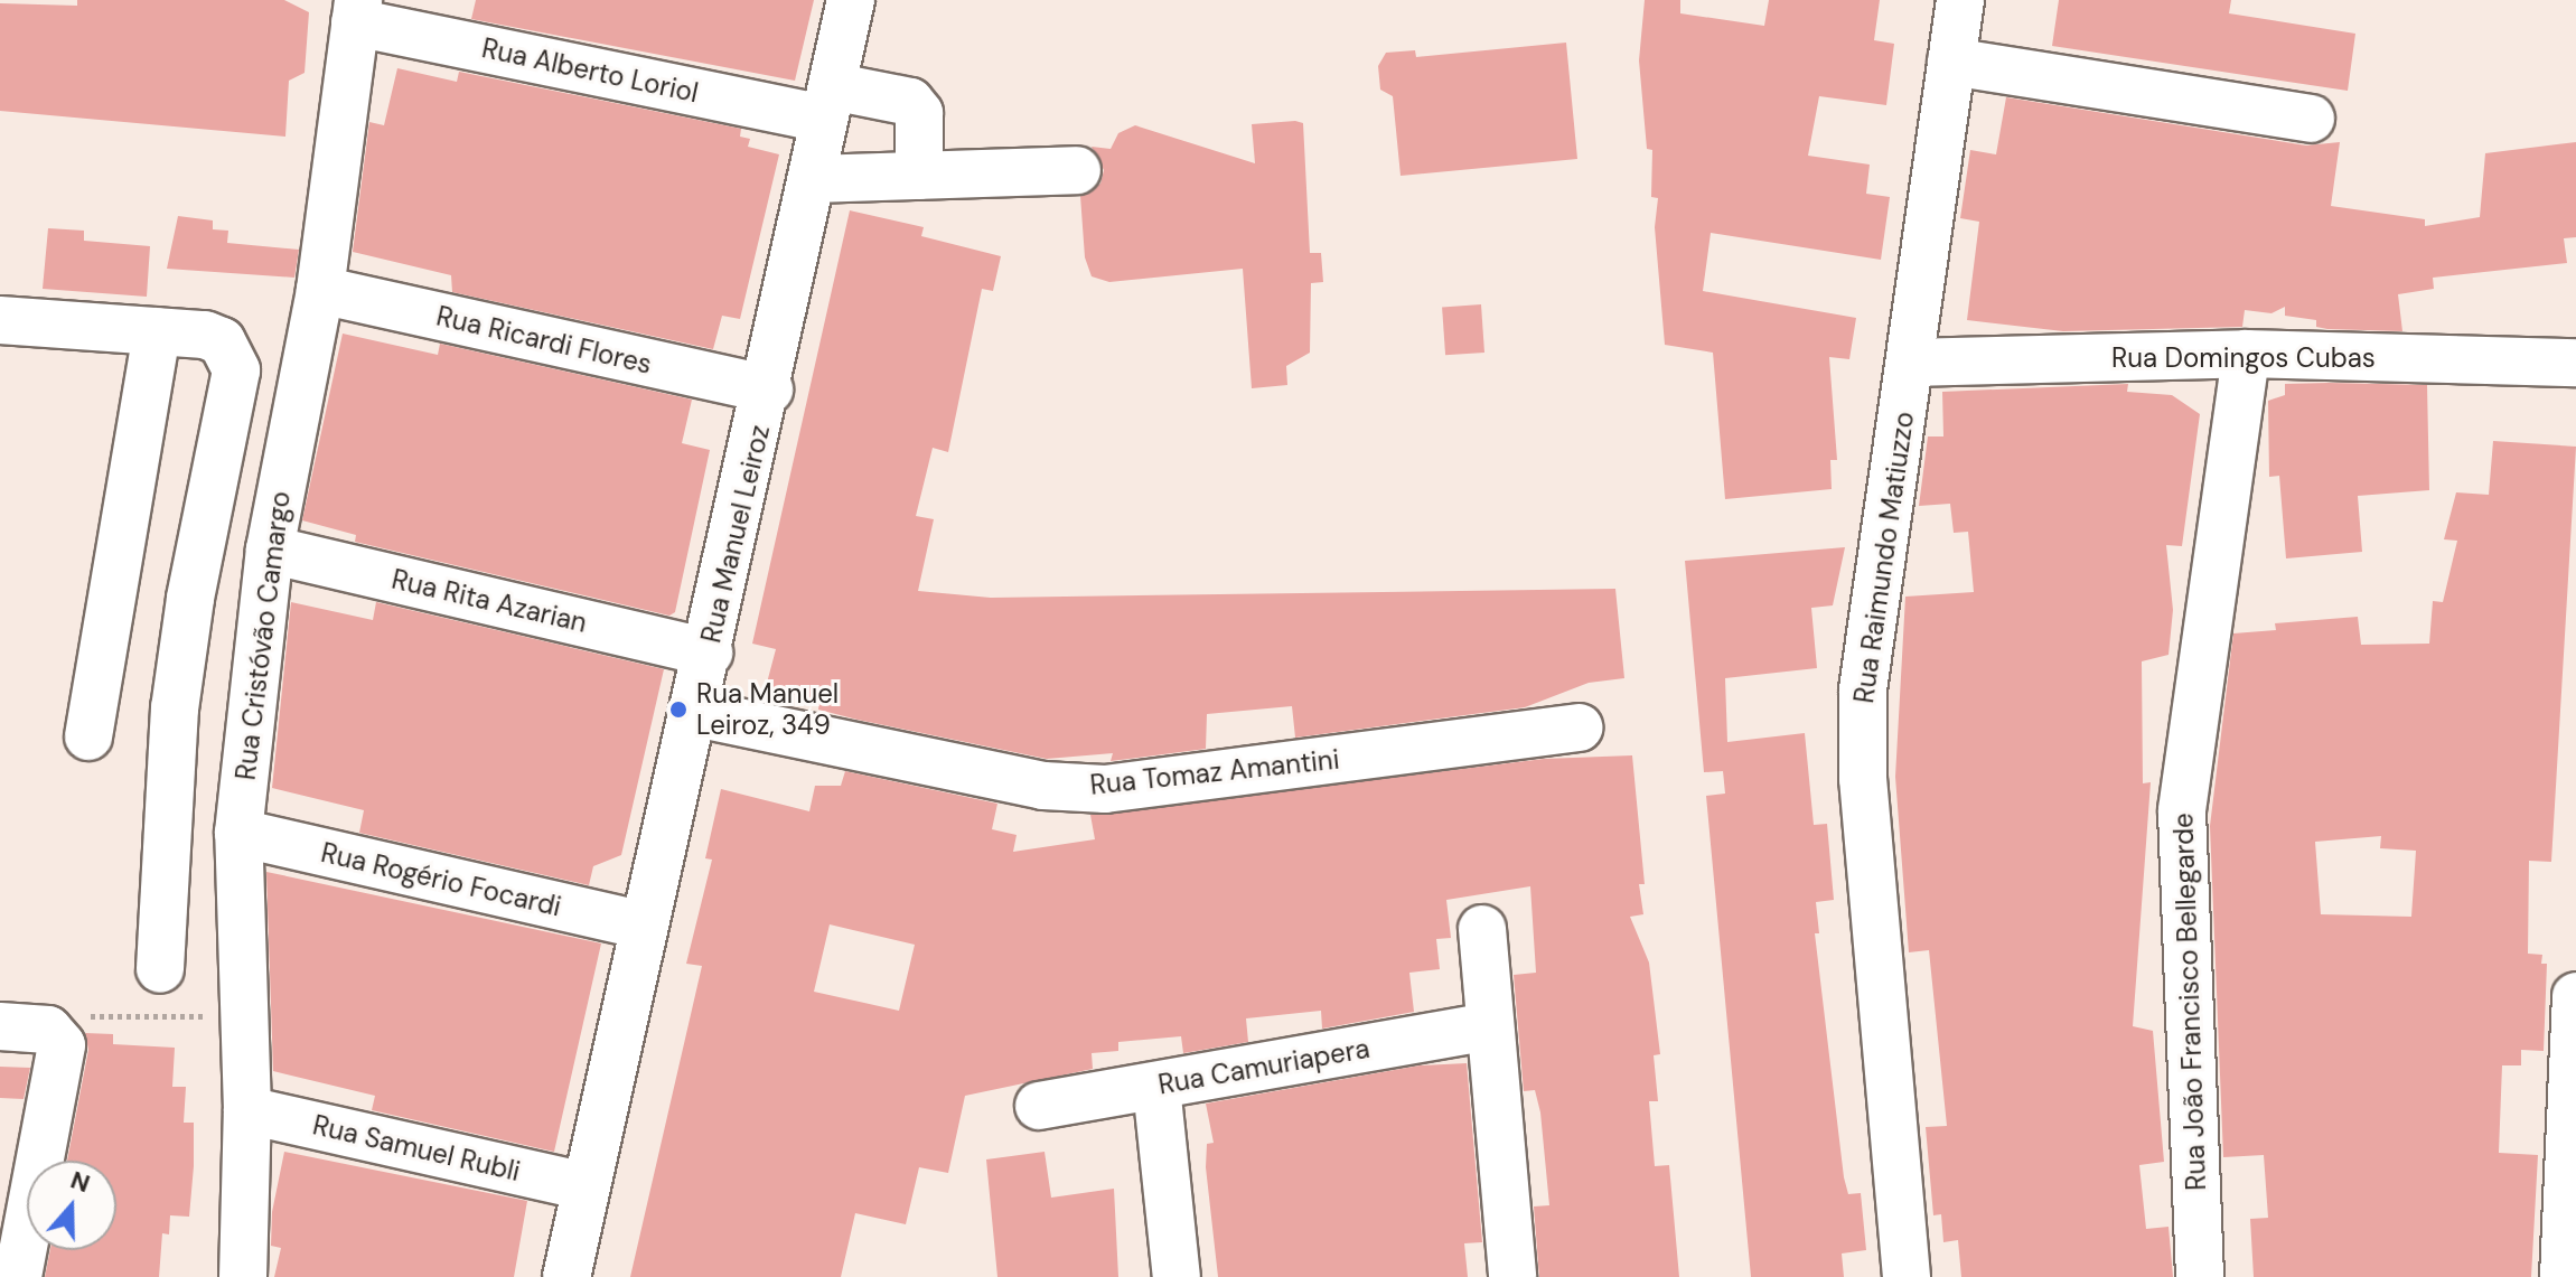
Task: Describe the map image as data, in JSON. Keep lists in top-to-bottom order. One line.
{"streets":{"street":["Rua Alberto Loriol","Rua Ricardi Flores","Rua Domingos Cubas","Rua Manuel Leiroz","Rua Raimundo Matiuzzo","Rua Rita Azarian","Rua Cristóvão Camargo","Rua Tomaz Amantini","Rua Rogério Focardi","Rua João Francisco Bellegarde","Rua Camuriapera","Rua Samuel Rubli"]},"crossings":[["Rua Alberto Loriol","Rua Manuel Leiroz"],["Rua Alberto Loriol","Rua Cristóvão Camargo"],["Rua Ricardi Flores","Rua Manuel Leiroz"],["Rua Ricardi Flores","Rua Cristóvão Camargo"],["Rua Domingos Cubas","Rua Raimundo Matiuzzo"],["Rua Domingos Cubas","Rua João Francisco Bellegarde"],["Rua Manuel Leiroz","Rua Rita Azarian"],["Rua Manuel Leiroz","Rua Tomaz Amantini"],["Rua Manuel Leiroz","Rua Rogério Focardi"],["Rua Manuel Leiroz","Rua Samuel Rubli"],["Rua Rita Azarian","Rua Cristóvão Camargo"],["Rua Cristóvão Camargo","Rua Rogério Focardi"],["Rua Cristóvão Camargo","Rua Samuel Rubli"]],"places":["Rua Manuel Leiroz, 349"],"north":"top"}
